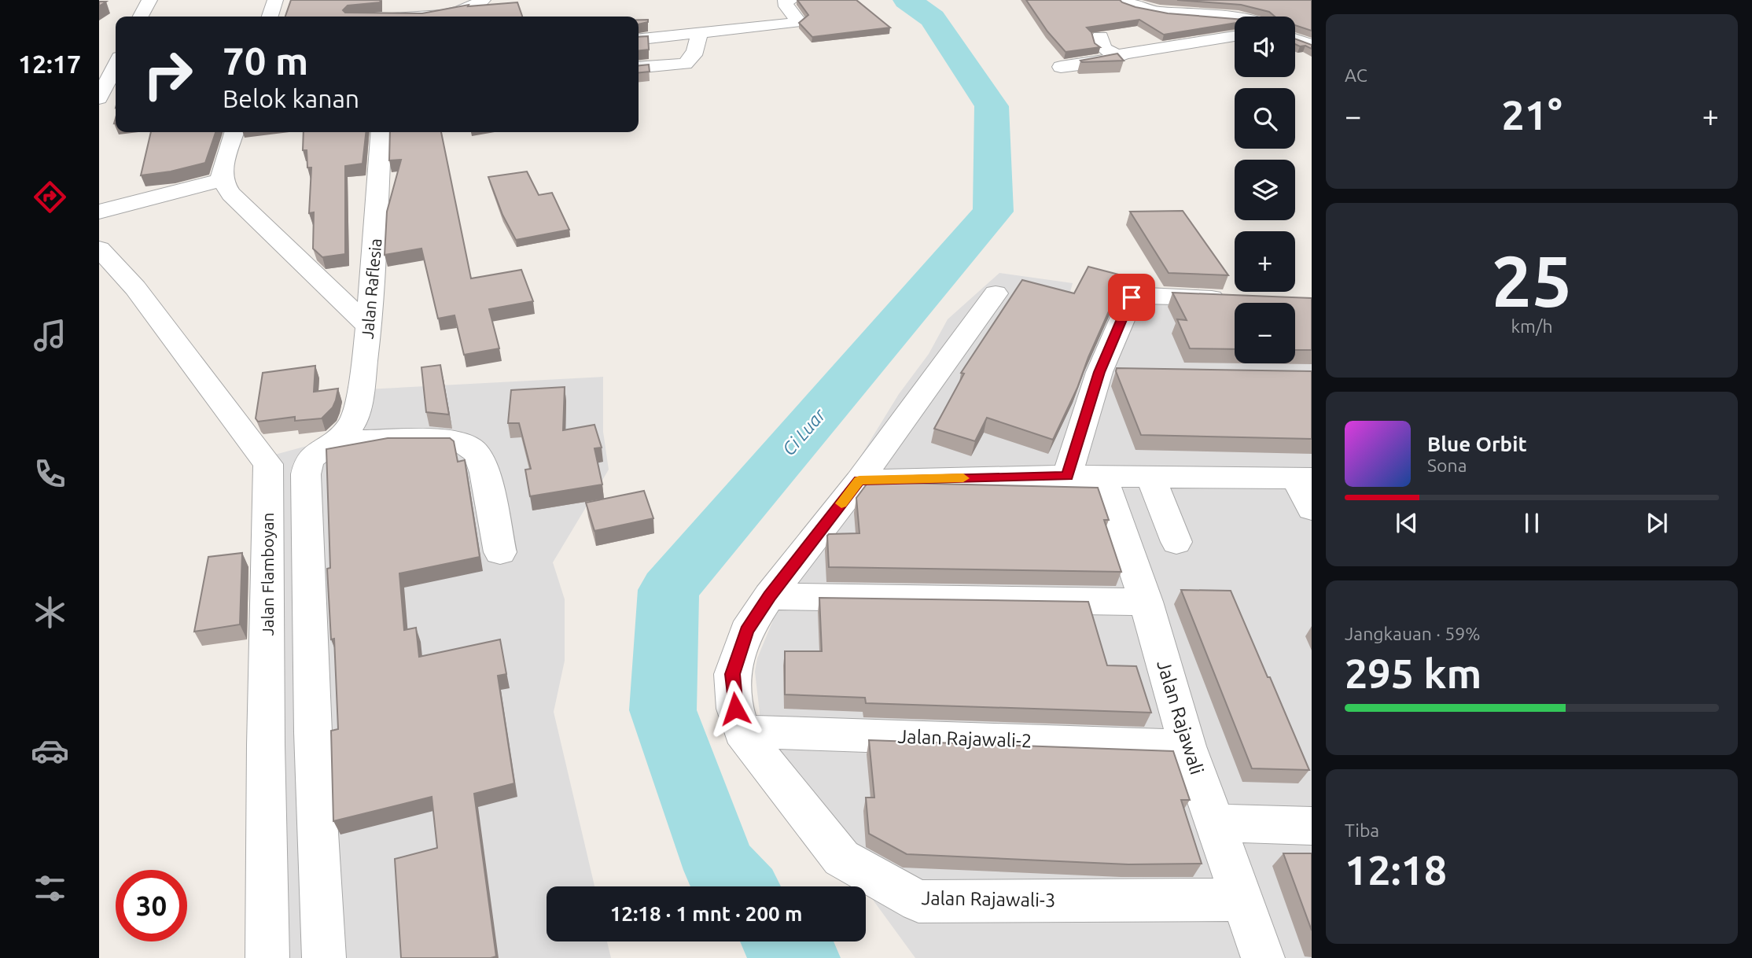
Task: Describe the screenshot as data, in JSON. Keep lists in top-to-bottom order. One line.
{"streets":{"street":["Jalan Raflesia","Jalan Flamboyan","Jalan Rajawali","Jalan Rajawali-2","Jalan Rajawali-3"]},"crossings":[["Jalan Rajawali","Jalan Rajawali-2"],["Jalan Rajawali","Jalan Rajawali-3"],["Jalan Rajawali-2","Jalan Rajawali-3"]],"water":["Ci Luar"],"page":{"tabs":"12:17","tile":["AC",["25","km/h"],["Jangkauan · 59%","295 km"],["Tiba","12:18"]],"map_buttons":["+","−"],"turn":["70 m","Belok kanan"],"heat":["−","21°","+"],"song":["Blue Orbit","Sona"],"limit":"30","trip":"12:18 · 1 mnt · 200 m"}}
